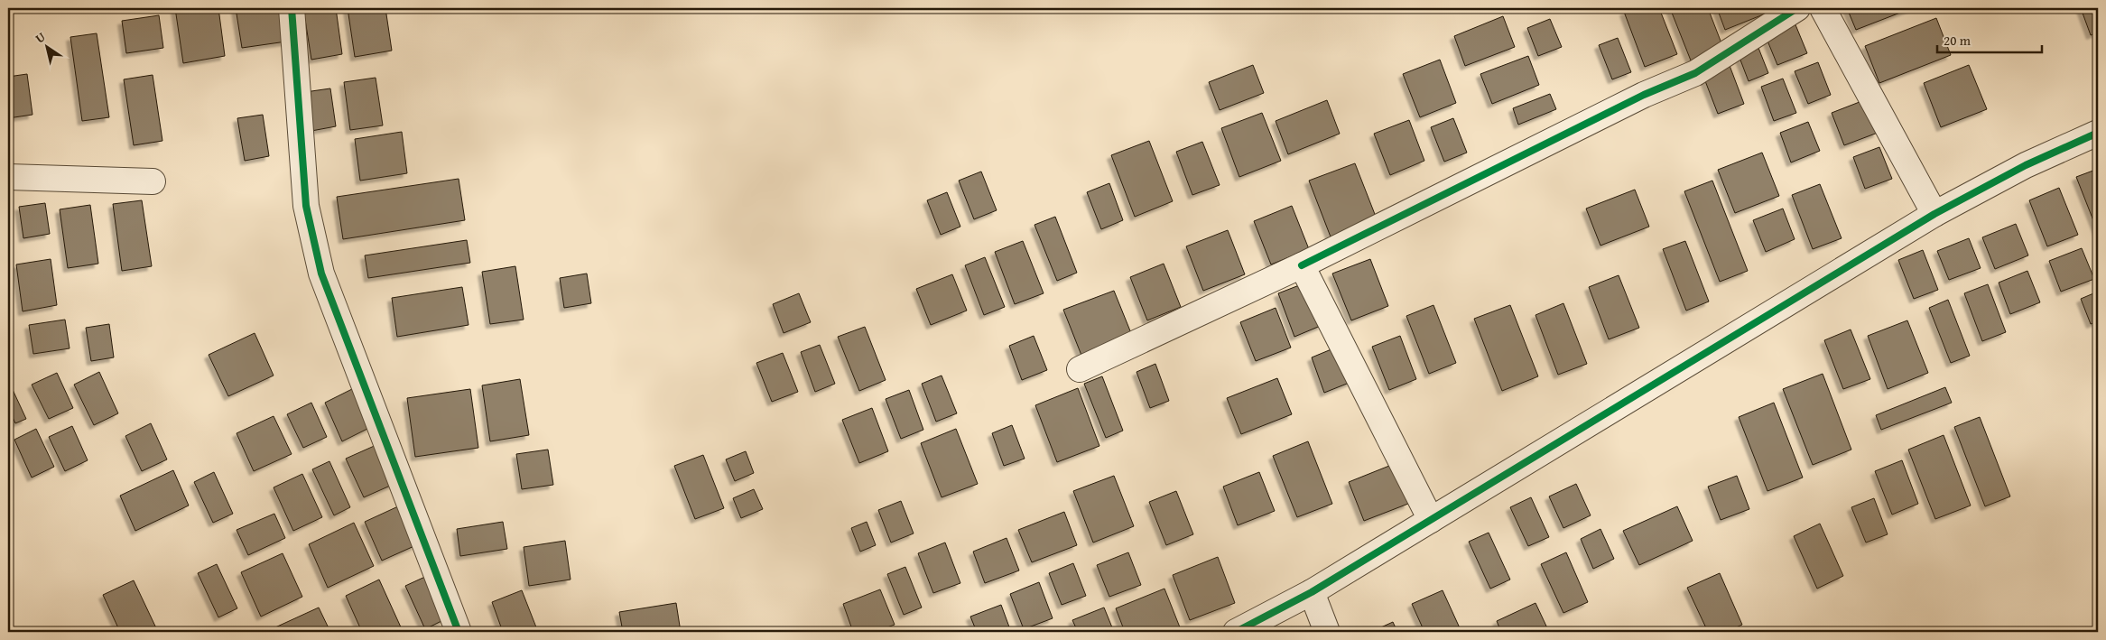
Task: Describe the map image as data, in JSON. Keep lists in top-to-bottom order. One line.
{"scale_bar":"20 m","north":"top left"}
